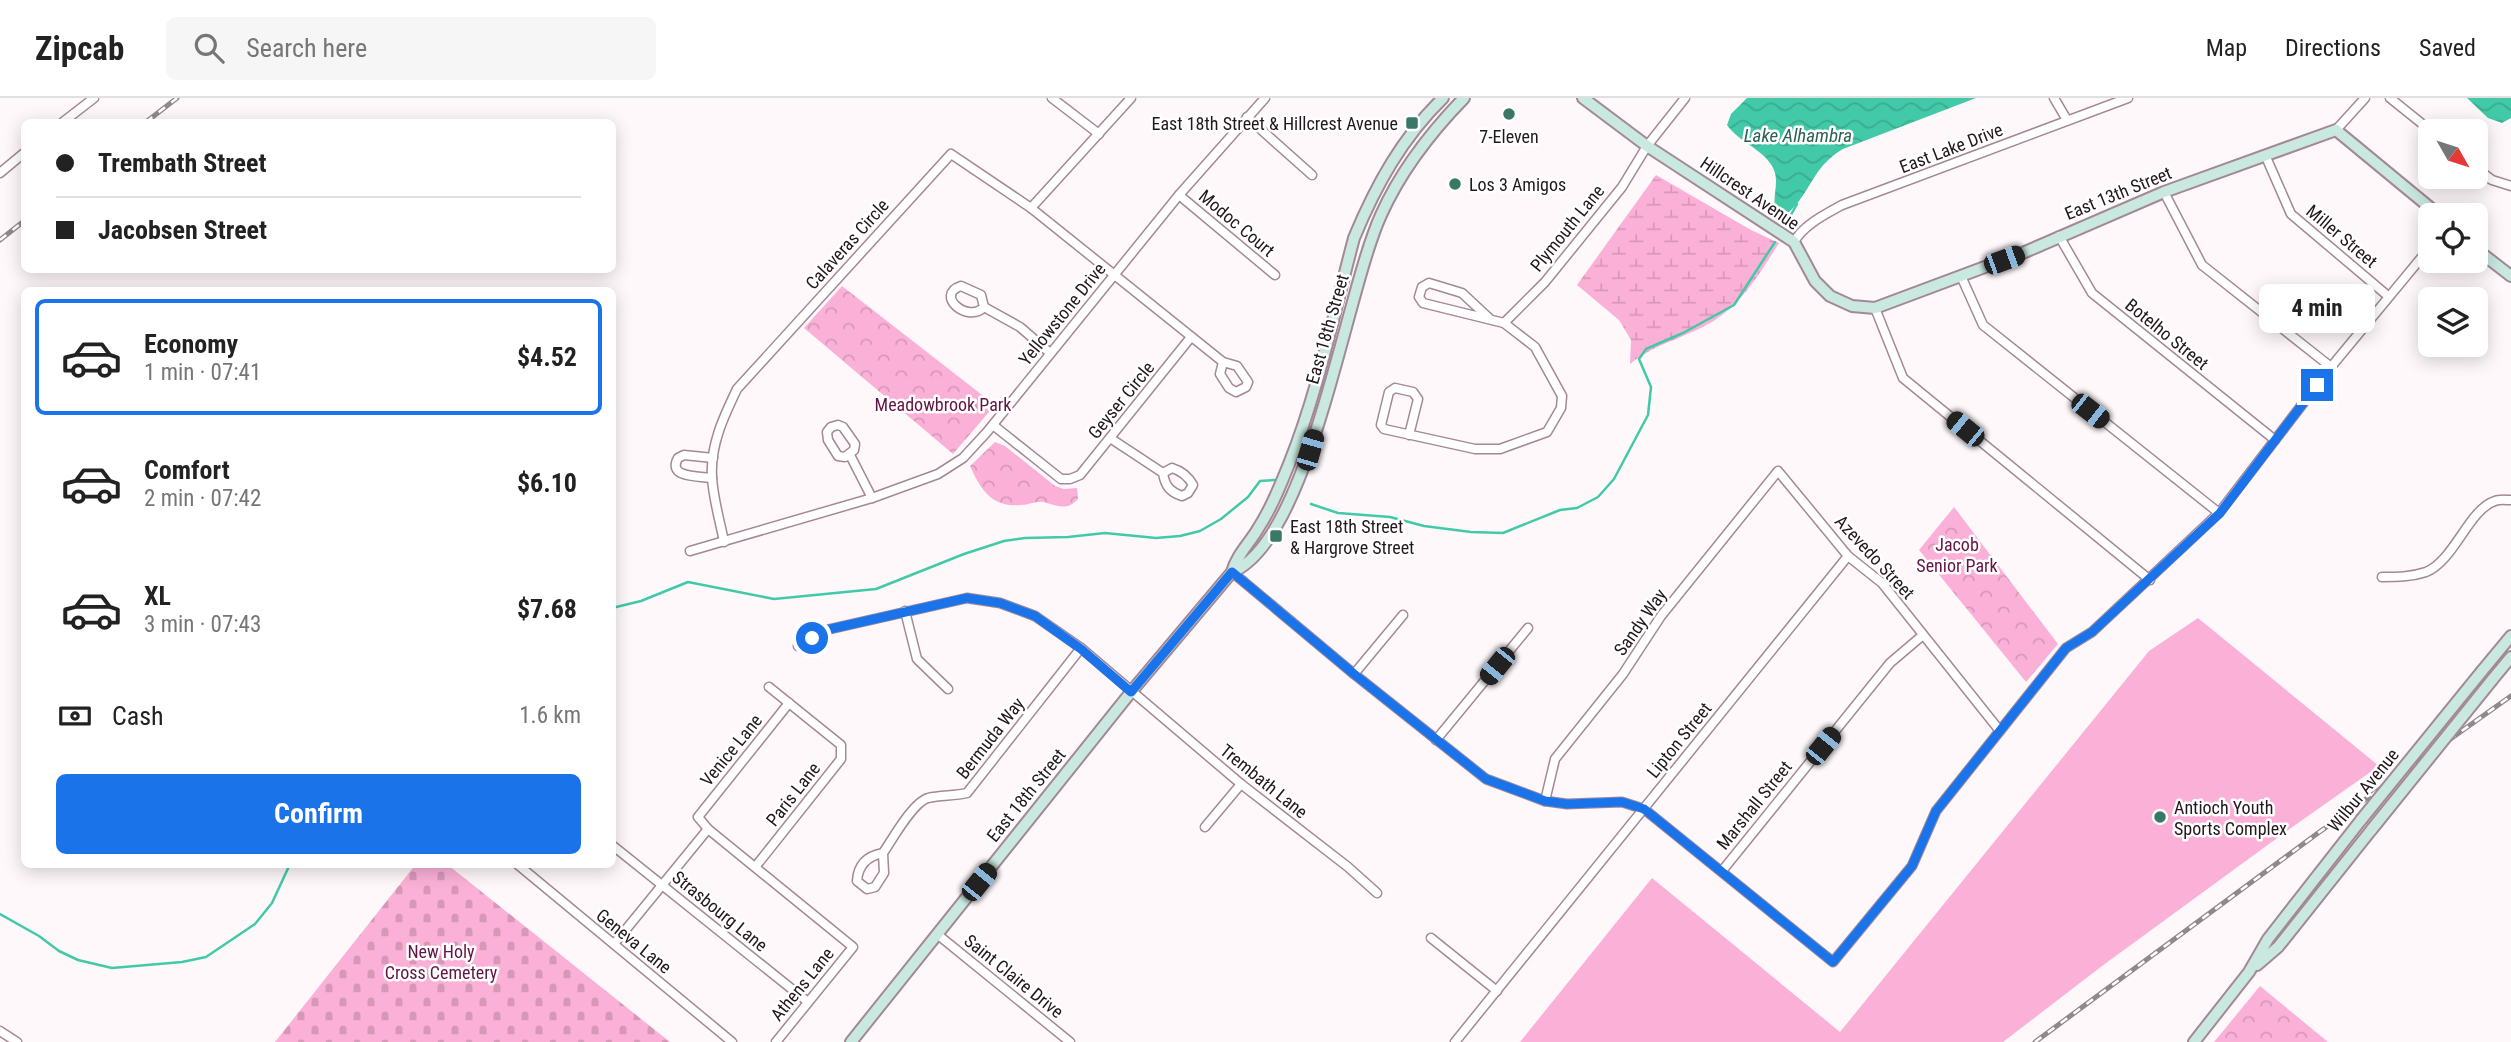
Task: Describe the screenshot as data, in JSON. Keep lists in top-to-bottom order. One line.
{"streets":{"main road":["Hillcrest Avenue","East 13th Street","East 18th Street","Wilbur Avenue"],"street":["East Lake Drive","Modoc Court","Plymouth Lane","Miller Street","Calaveras Circle","Yellowstone Drive","Botelho Street","Geyser Circle","Azevedo Street","Sandy Way","Bermuda Way","Lipton Street","Venice Lane","Trembath Lane","Paris Lane","Marshall Street","Strasbourg Lane","Geneva Lane","Saint Claire Drive","Athens Lane"]},"crossings":[["East Lake Drive","Hillcrest Avenue"],["Hillcrest Avenue","East 13th Street"],["Hillcrest Avenue","Plymouth Lane"],["East 13th Street","Miller Street"],["East 13th Street","Botelho Street"],["Modoc Court","Yellowstone Drive"],["Calaveras Circle","Yellowstone Drive"],["Yellowstone Drive","Geyser Circle"],["East 18th Street","Trembath Lane"],["East 18th Street","Saint Claire Drive"],["Azevedo Street","Sandy Way"],["Azevedo Street","Lipton Street"],["Azevedo Street","Marshall Street"],["Bermuda Way","Trembath Lane"],["Venice Lane","Paris Lane"],["Paris Lane","Athens Lane"],["Strasbourg Lane","Athens Lane"]],"water":["Lake Alhambra"],"parks":["Meadowbrook Park","Jacob Senior Park","New Holy Cross Cemetery"],"places":{"other":["7-Eleven","Los 3 Amigos","Antioch Youth Sports Complex"],"transit":["East 18th Street & Hillcrest Avenue","East 18th Street & Hargrove Street"]},"north":"bottom right","page":{"header":"Zipcab","search":"Search here","nav":["Map","Directions","Saved"],"banner":["Trembath Street","Jacobsen Street"],"bubble":"4 min","list":[{"name":"Economy","note":"1 min · 07:41","value":"$4.52"},{"name":"Comfort","note":"2 min · 07:42","value":"$6.10"},{"name":"XL","note":"3 min · 07:43","value":"$7.68"}],"pay":["Cash","1.6 km"],"buttons":"Confirm"}}
